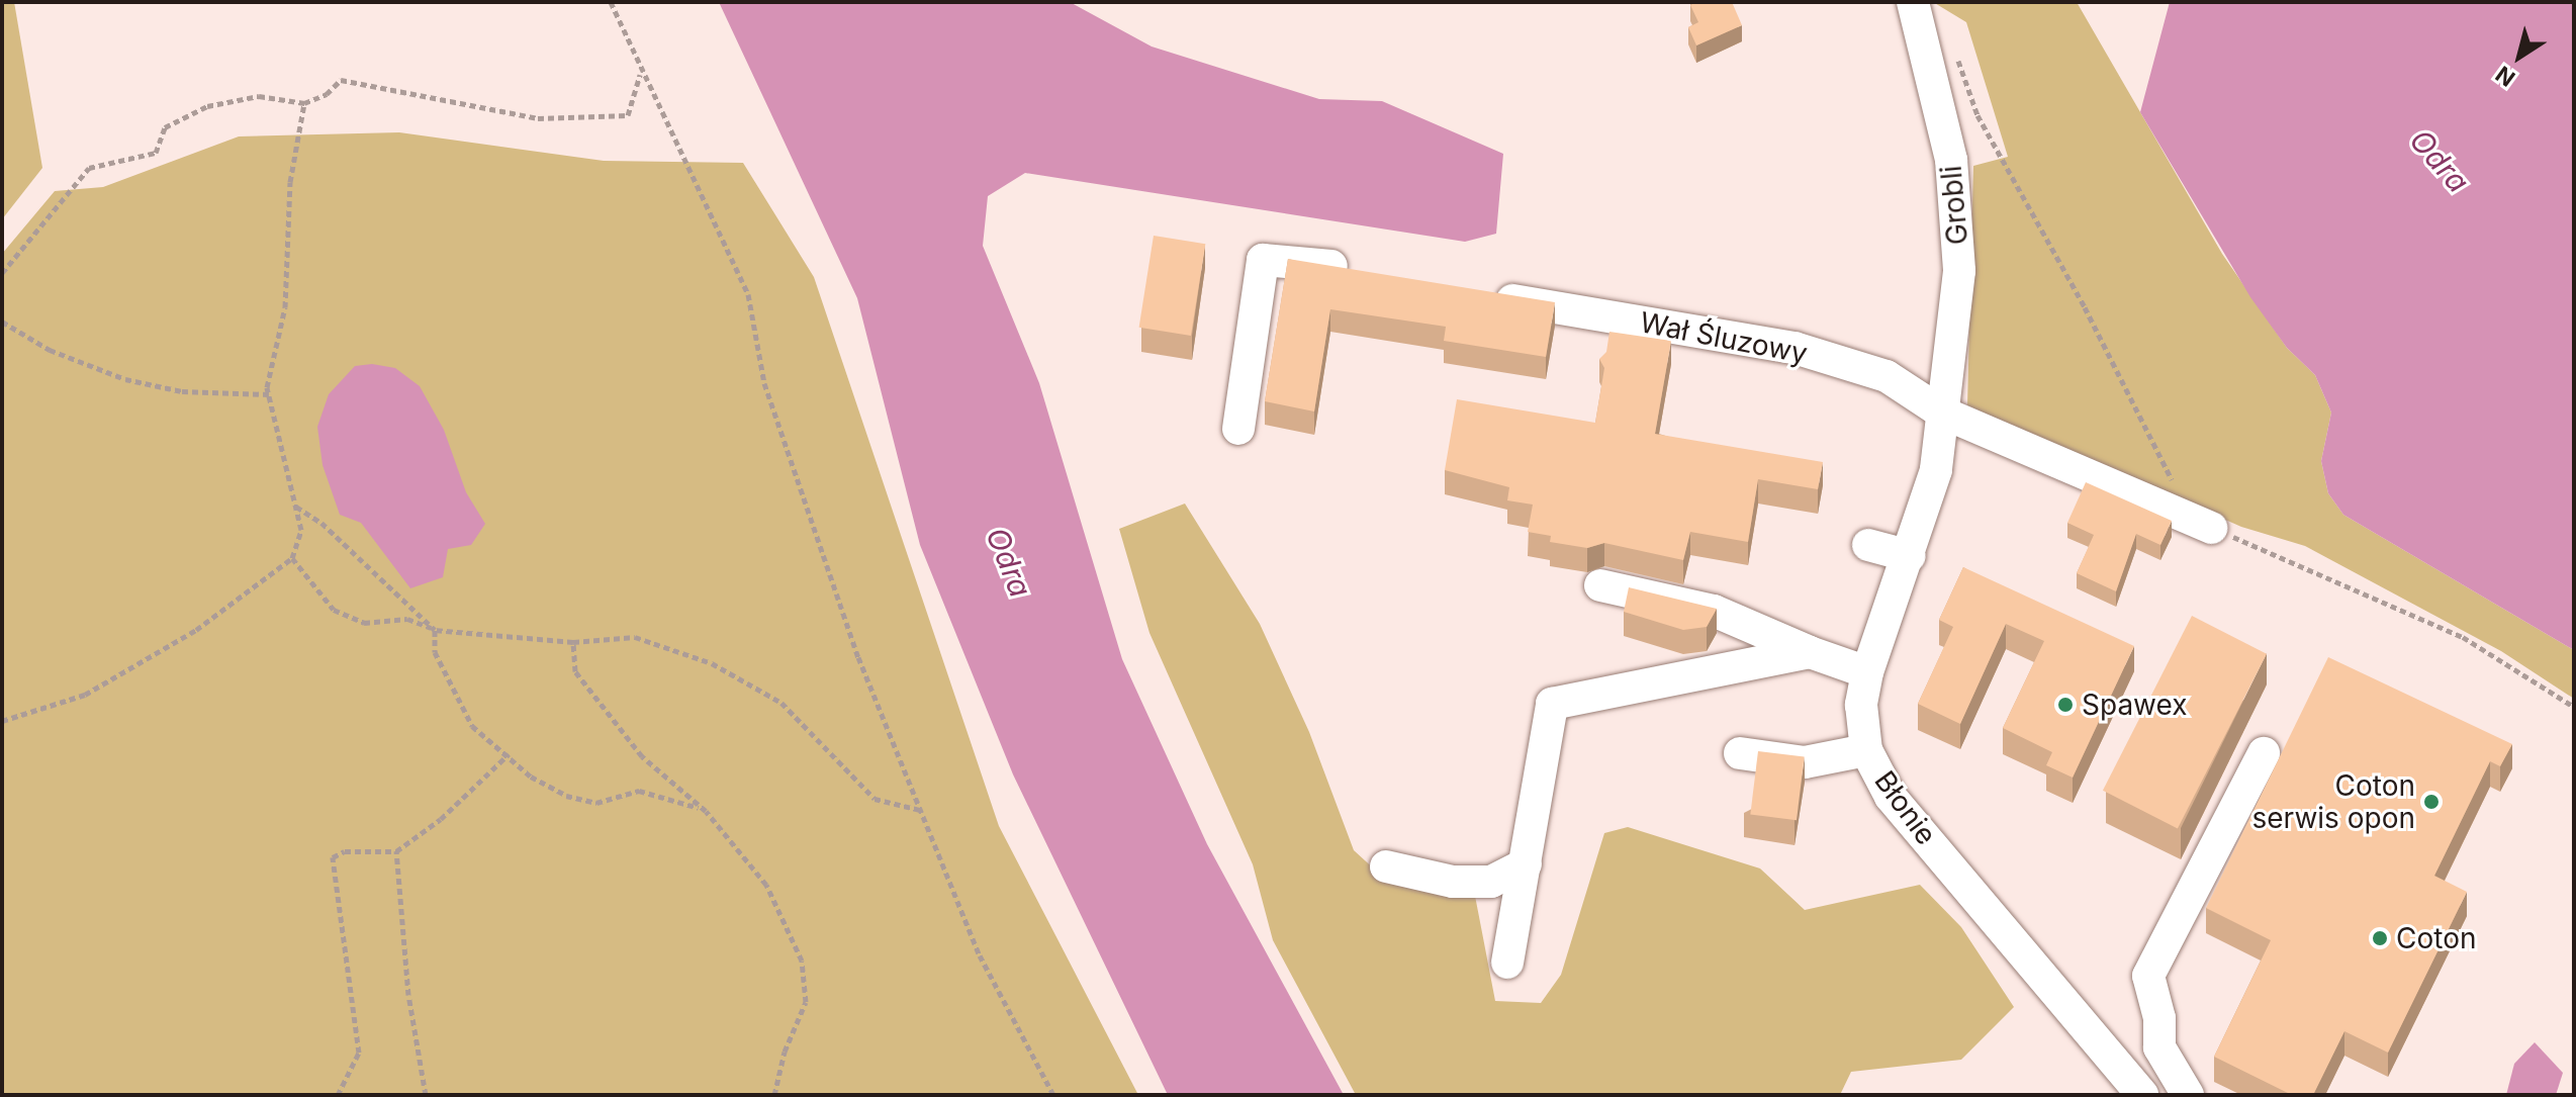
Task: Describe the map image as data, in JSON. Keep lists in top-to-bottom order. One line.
{"streets":{"street":["Grobli","Wał Śluzowy","Błonie"]},"crossings":[["Grobli","Wał Śluzowy"],["Grobli","Błonie"],["Wał Śluzowy","Błonie"]],"water":["Odra"],"places":["Spawex","Coton serwis opon","Coton"],"north":"bottom left"}
